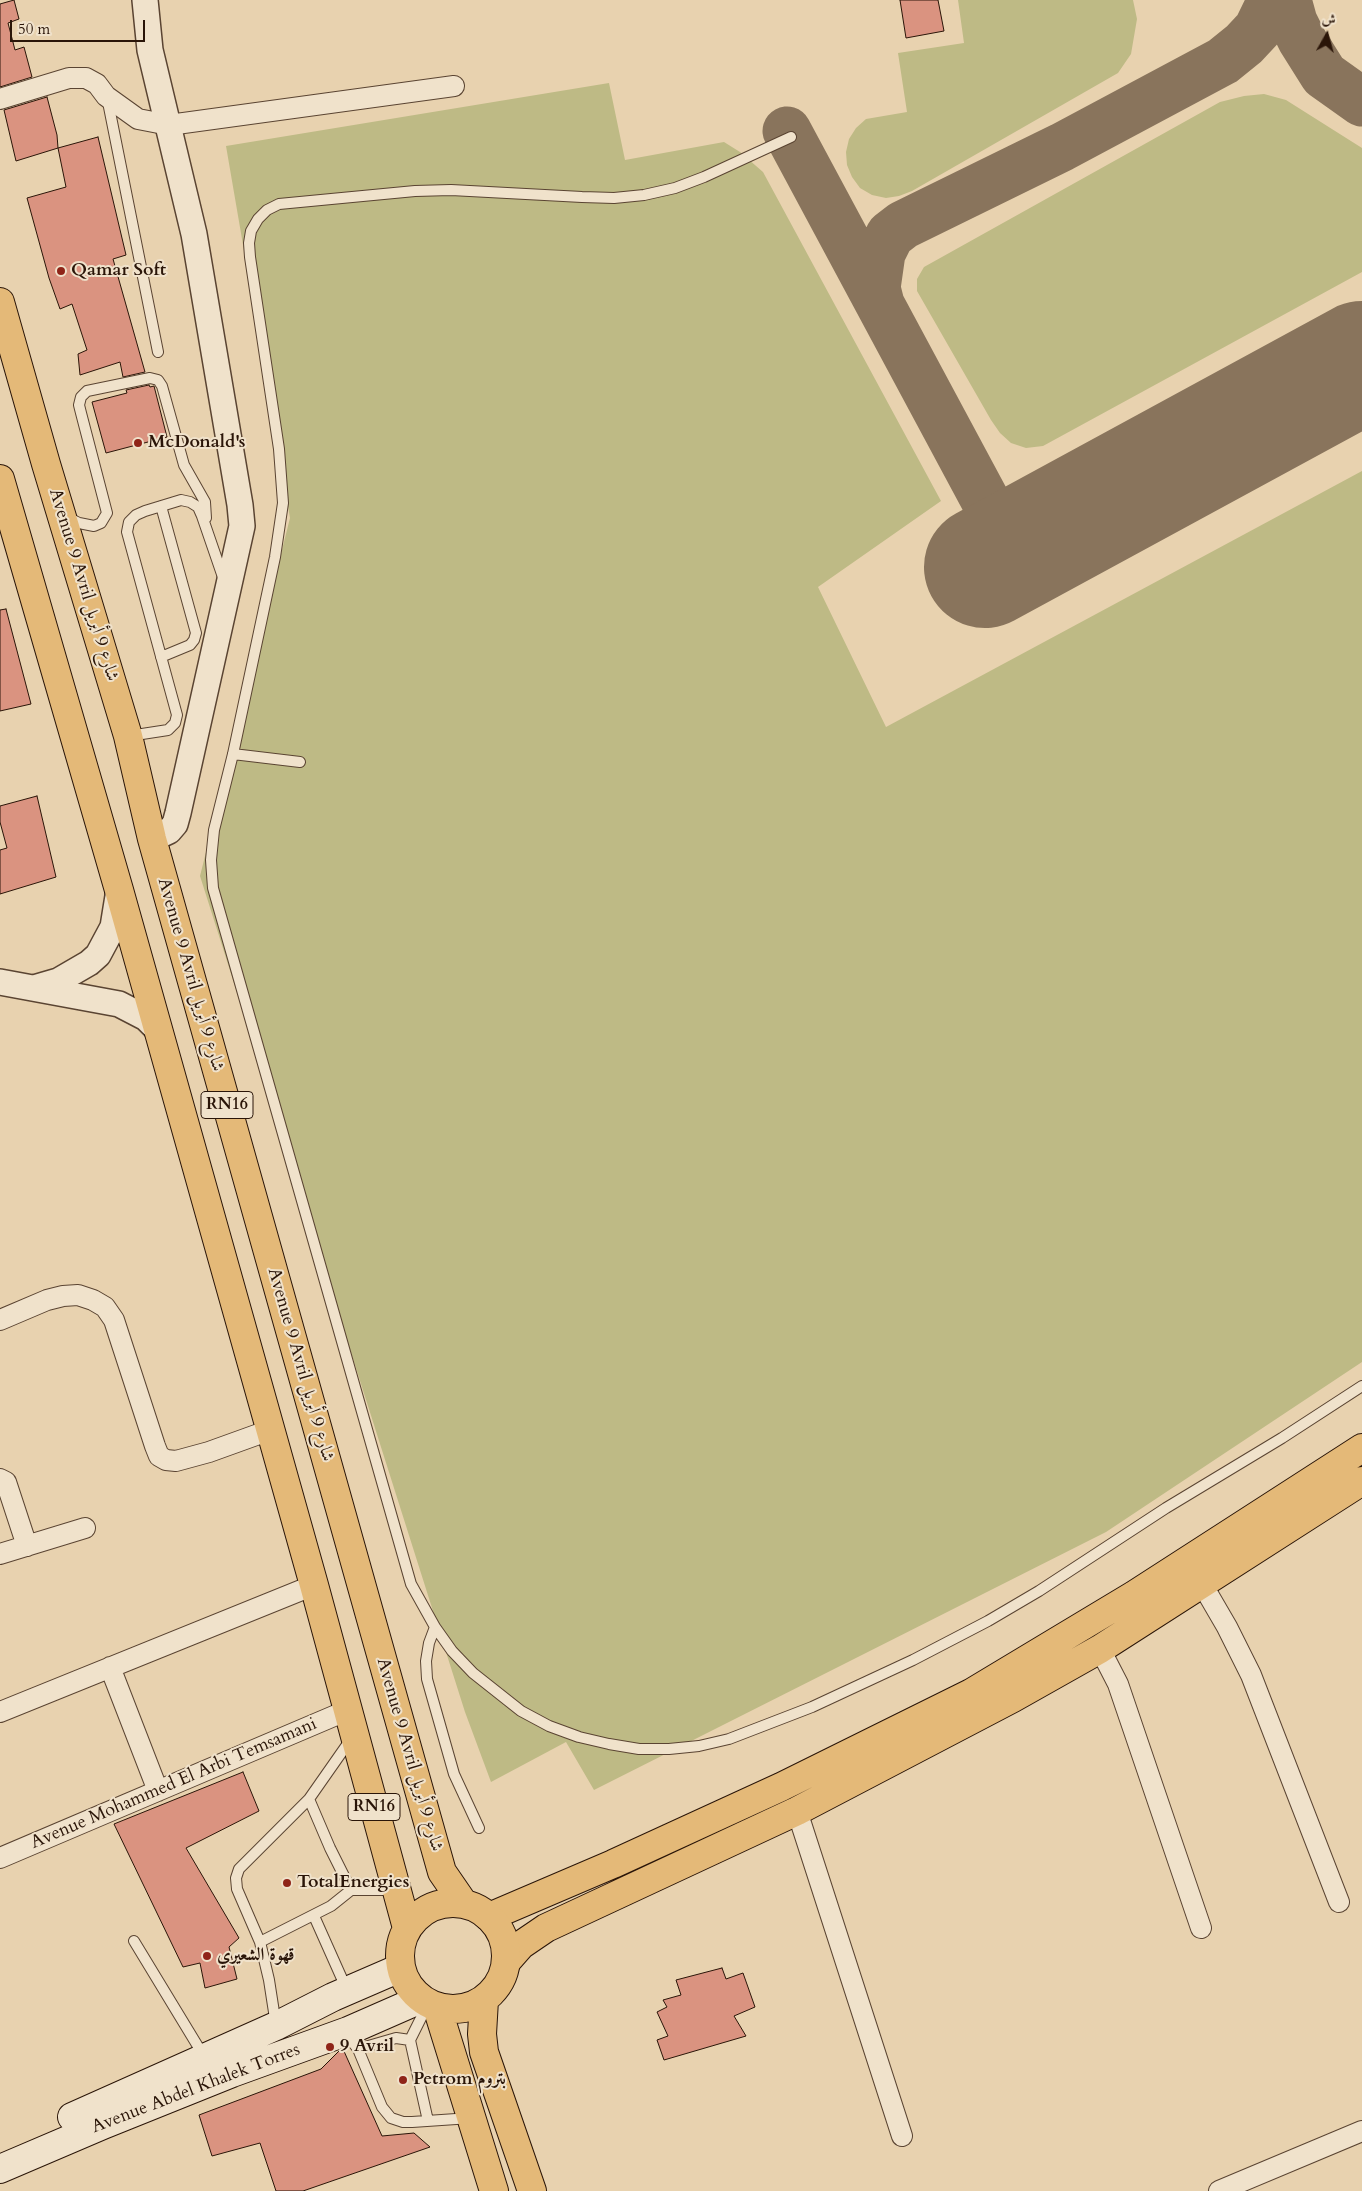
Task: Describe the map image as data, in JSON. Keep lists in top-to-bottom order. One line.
{"streets":{"main road":["Avenue 9 Avril شارع 9 أبريل","RN16","Avenue Abdel Khalek Torres"],"street":["Avenue Mohammed El Arbi Temsamani"]},"crossings":[["Avenue 9 Avril شارع 9 أبريل","RN16"],["Avenue 9 Avril شارع 9 أبريل","Avenue Abdel Khalek Torres"],["RN16","Avenue Mohammed El Arbi Temsamani"],["RN16","Avenue Abdel Khalek Torres"]],"places":["Qamar Soft","McDonald's","TotalEnergies","قهوة الشعيري","9 Avril","Petrom بتروم"],"scale_bar":"50 m","north":"top"}
